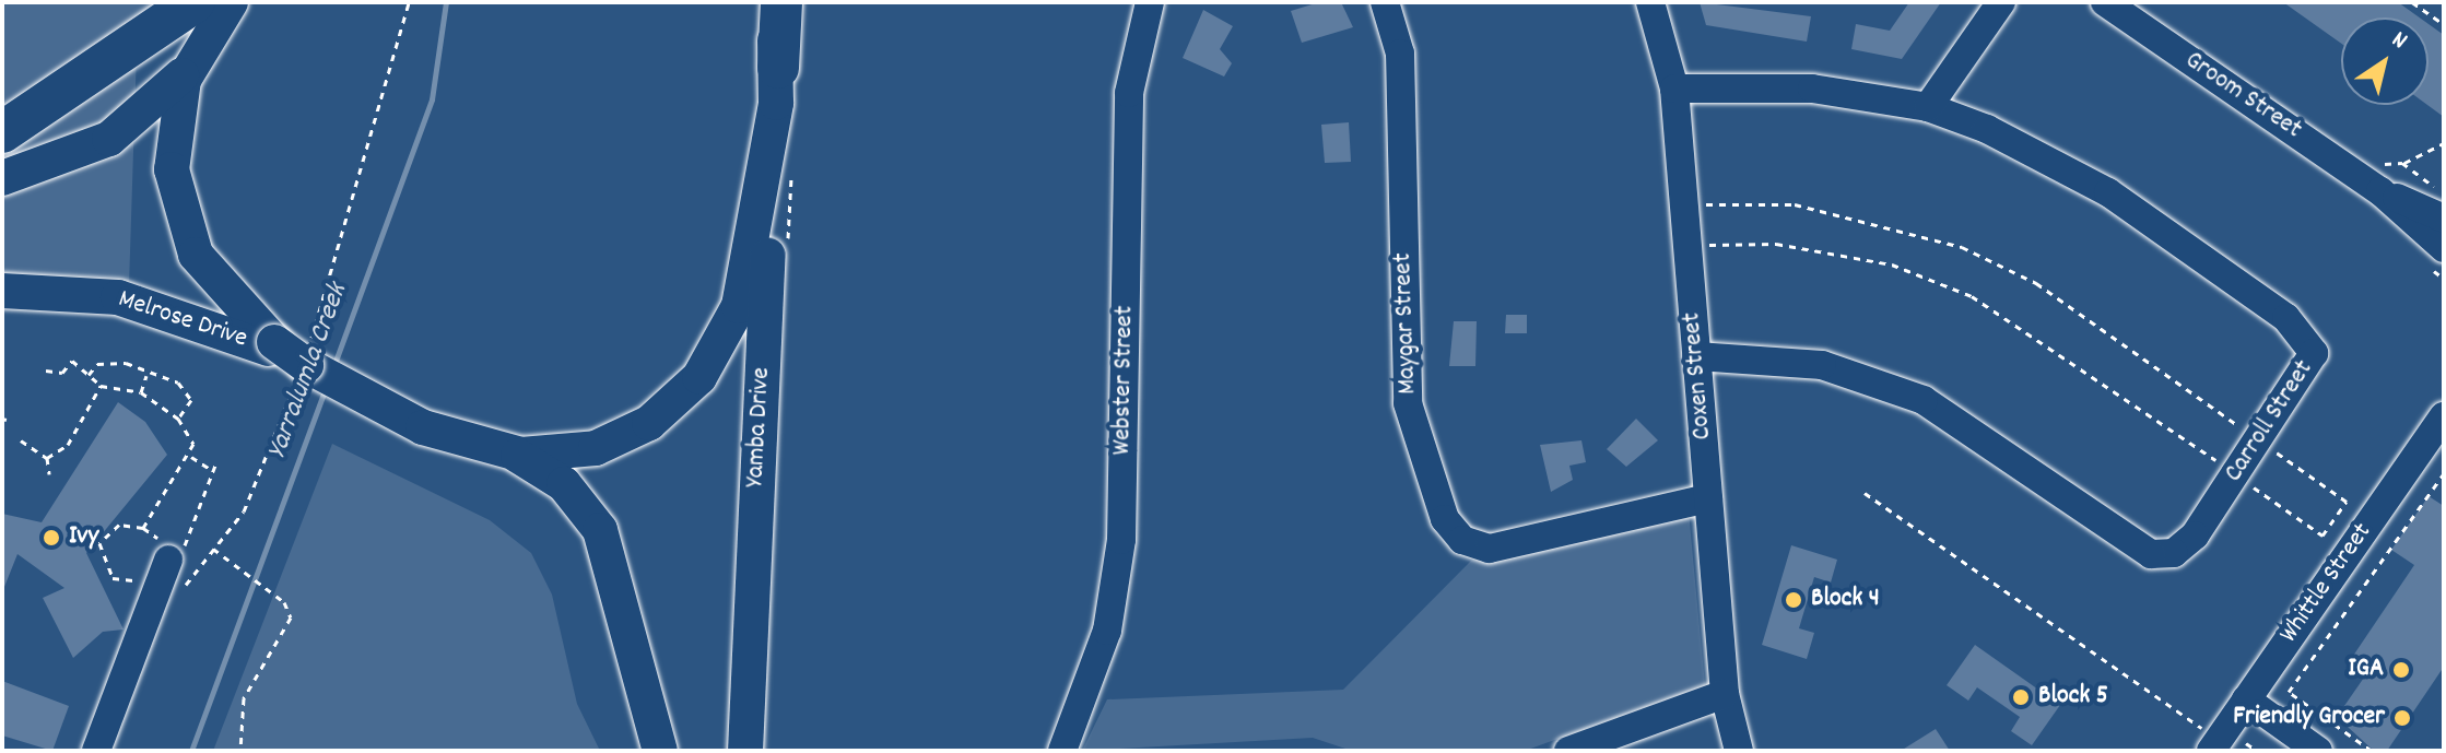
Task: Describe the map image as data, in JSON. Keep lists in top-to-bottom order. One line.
{"streets":{"main road":["Melrose Drive","Yamba Drive"],"street":["Groom Street","Maygar Street","Coxen Street","Webster Street","Carroll Street","Whittle Street"]},"crossings":[["Maygar Street","Coxen Street"],["Coxen Street","Carroll Street"]],"water":["Yarralumla Creek"],"places":["Ivy","Block 4","IGA","Block 5","Friendly Grocer"],"north":"top right"}
